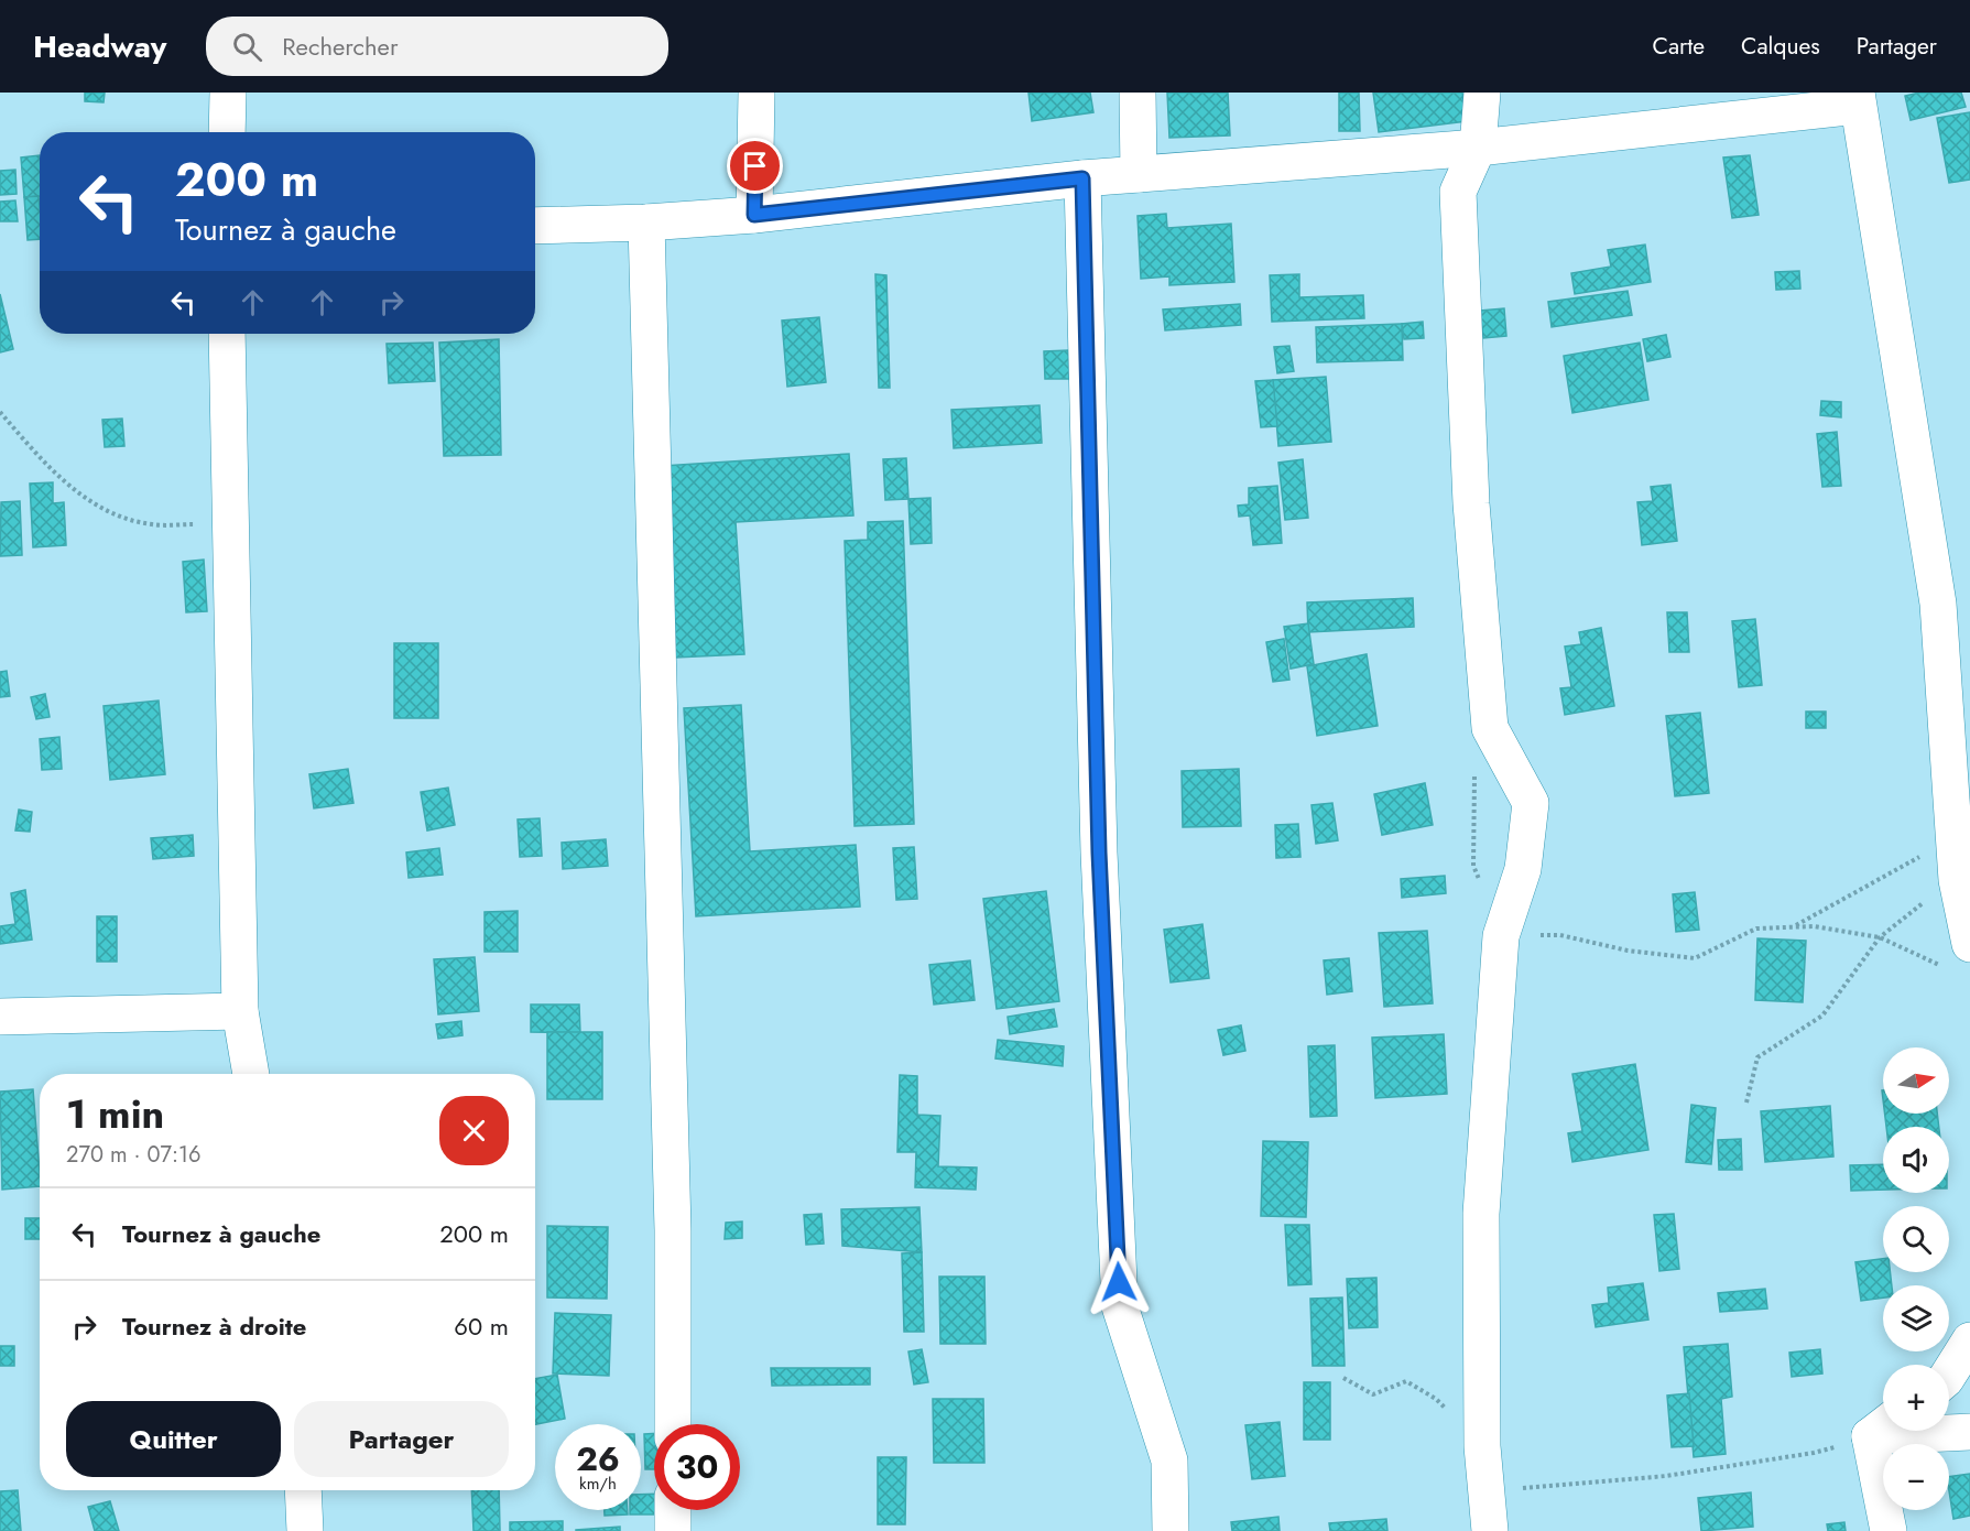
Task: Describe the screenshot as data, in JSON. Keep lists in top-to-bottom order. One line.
{"north":"right","page":{"header":"Headway","search":"Rechercher","nav":["Carte","Calques","Partager"],"turn":["200 m","Tournez à gauche"],"map_buttons":["+","−"],"heading":["1 min","270 m · 07:16"],"list":[{"name":"Tournez à gauche","value":"200 m"},{"name":"Tournez à droite","value":"60 m"}],"buttons":["Quitter","Partager"],"speed":"26 km/h","limit":"30"}}
